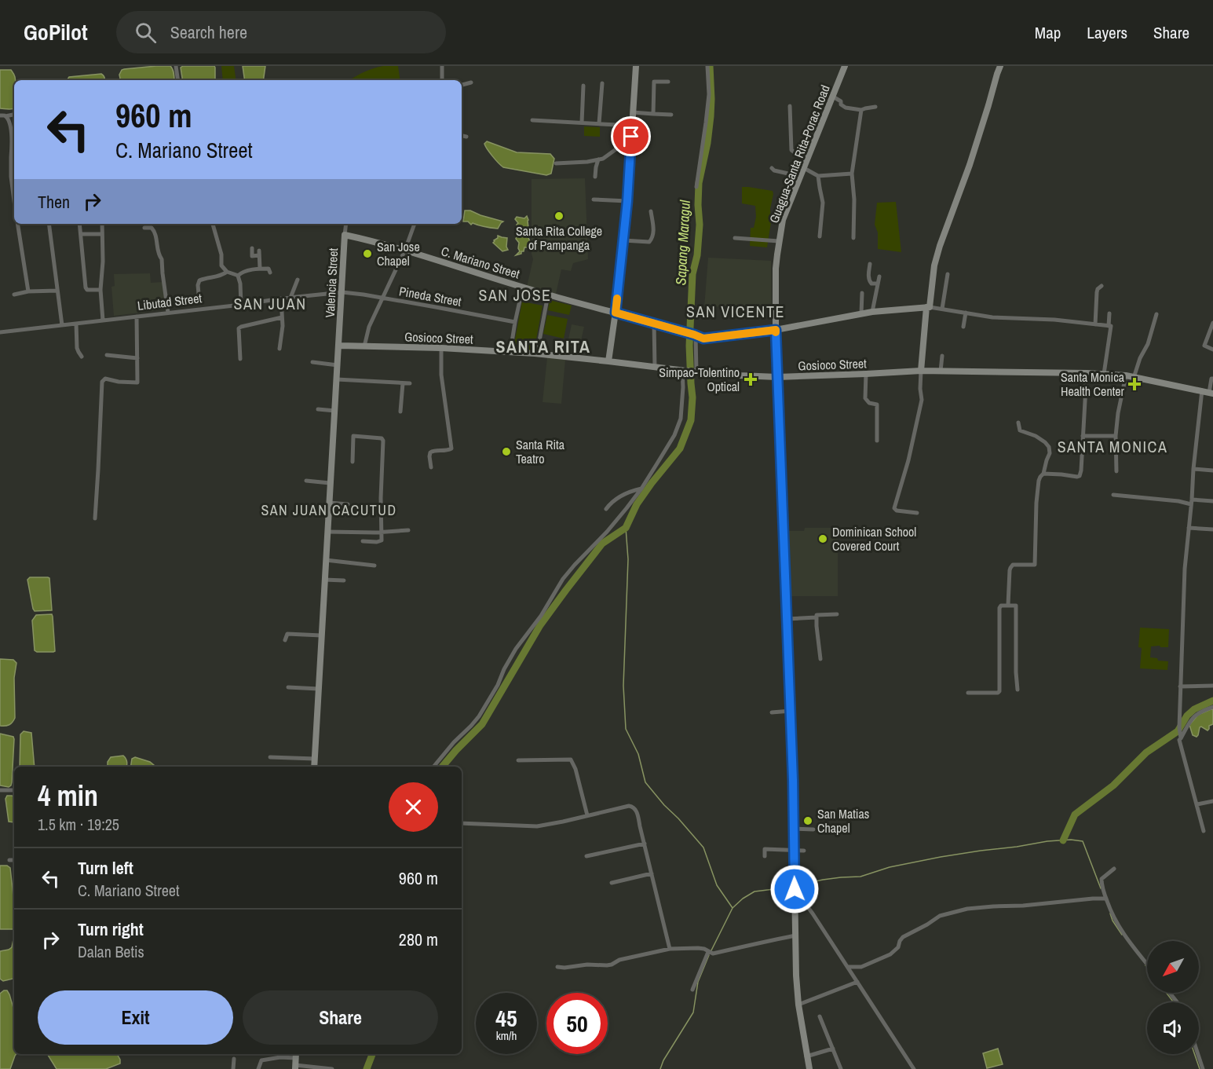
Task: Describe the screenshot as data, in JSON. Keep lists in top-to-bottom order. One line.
{"streets":{"street":["Guagua-Santa Rita-Porac Road","C. Mariano Street","Valencia Street","Pineda Street","Libutad Street","Gosioco Street"]},"crossings":[["Guagua-Santa Rita-Porac Road","C. Mariano Street"],["Guagua-Santa Rita-Porac Road","Gosioco Street"],["C. Mariano Street","Valencia Street"],["Valencia Street","Pineda Street"],["Valencia Street","Libutad Street"],["Valencia Street","Gosioco Street"],["Pineda Street","Libutad Street"]],"districts":["SAN JOSE","SAN JUAN","SAN VICENTE","SANTA RITA","SANTA MONICA","SAN JUAN CACUTUD"],"water":["Sapang Maragul"],"places":{"other":["Santa Rita College of Pampanga","San Jose Chapel","Santa Rita Teatro","Dominican School Covered Court","San Matias Chapel"],"health":["Simpao-Tolentino Optical","Santa Monica Health Center"]},"north":"bottom left","page":{"header":"GoPilot","search":"Search here","nav":["Map","Layers","Share"],"turn":["960 m","C. Mariano Street"],"then":"Then","heading":["4 min","1.5 km · 19:25"],"list":[{"name":"Turn left","note":"C. Mariano Street","value":"960 m"},{"name":"Turn right","note":"Dalan Betis","value":"280 m"}],"buttons":["Exit","Share"],"speed":"45 km/h","limit":"50"}}
